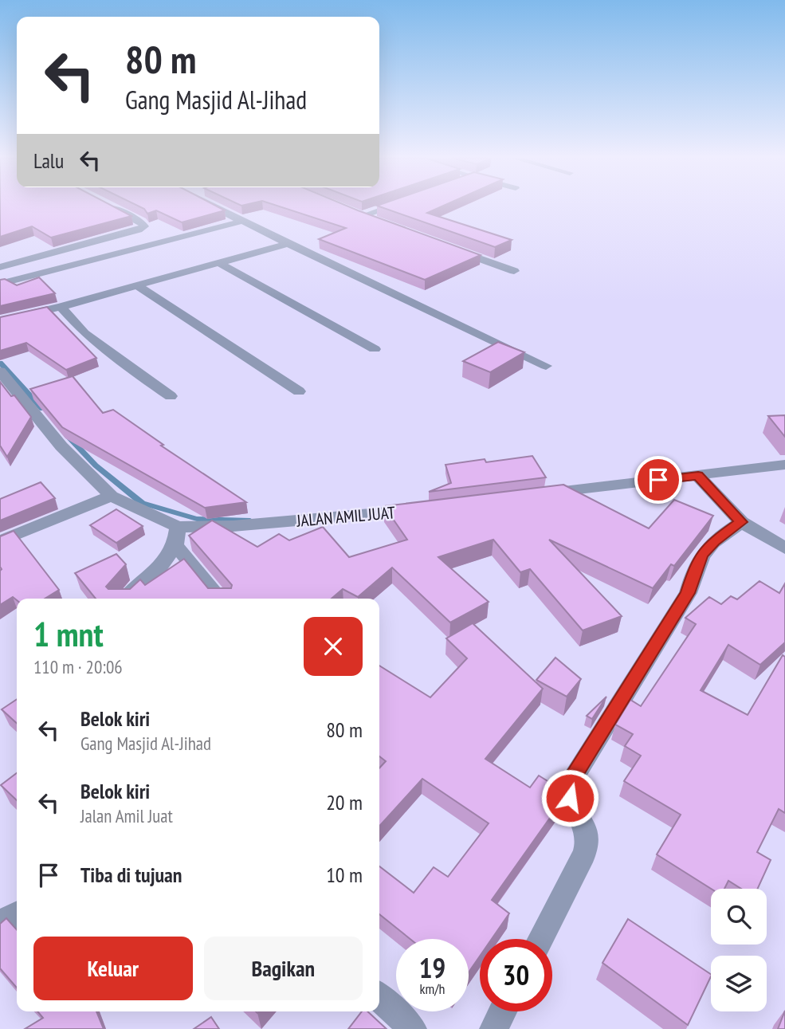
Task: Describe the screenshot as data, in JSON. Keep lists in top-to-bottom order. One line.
{"streets":{"street":["JALAN AMIL JUAT"]},"page":{"turn":["80 m","Gang Masjid Al-Jihad"],"then":"Lalu","heading":["1 mnt","110 m · 20:06"],"list":[{"name":"Belok kiri","note":"Gang Masjid Al-Jihad","value":"80 m"},{"name":"Belok kiri","note":"Jalan Amil Juat","value":"20 m"},{"name":"Tiba di tujuan","value":"10 m"}],"buttons":["Keluar","Bagikan"],"speed":"19 km/h","limit":"30"}}
